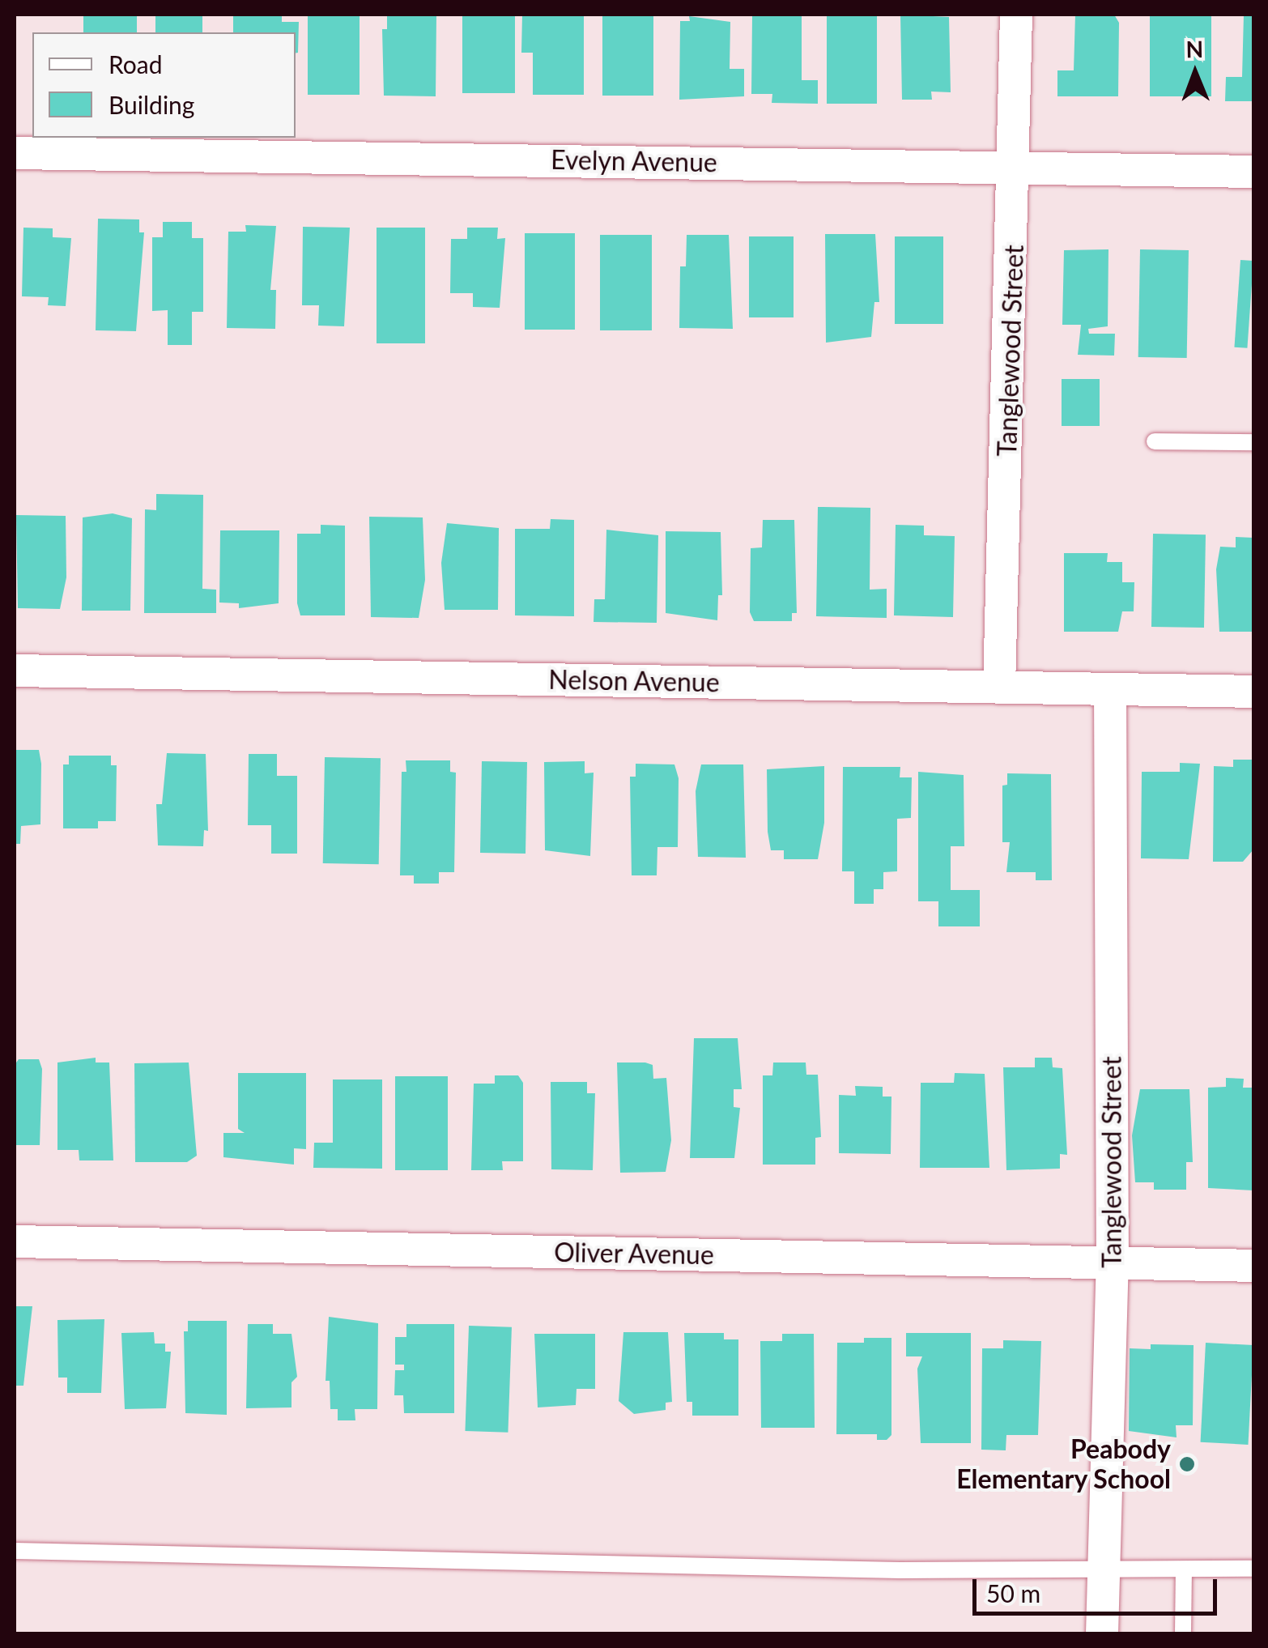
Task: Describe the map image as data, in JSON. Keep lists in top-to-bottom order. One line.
{"streets":{"street":["Evelyn Avenue","Tanglewood Street","Nelson Avenue","Oliver Avenue"]},"crossings":[["Evelyn Avenue","Tanglewood Street"],["Tanglewood Street","Nelson Avenue"],["Tanglewood Street","Oliver Avenue"]],"places":["Peabody Elementary School"],"legend":["Road","Building"],"scale_bar":"50 m","north":"top"}
